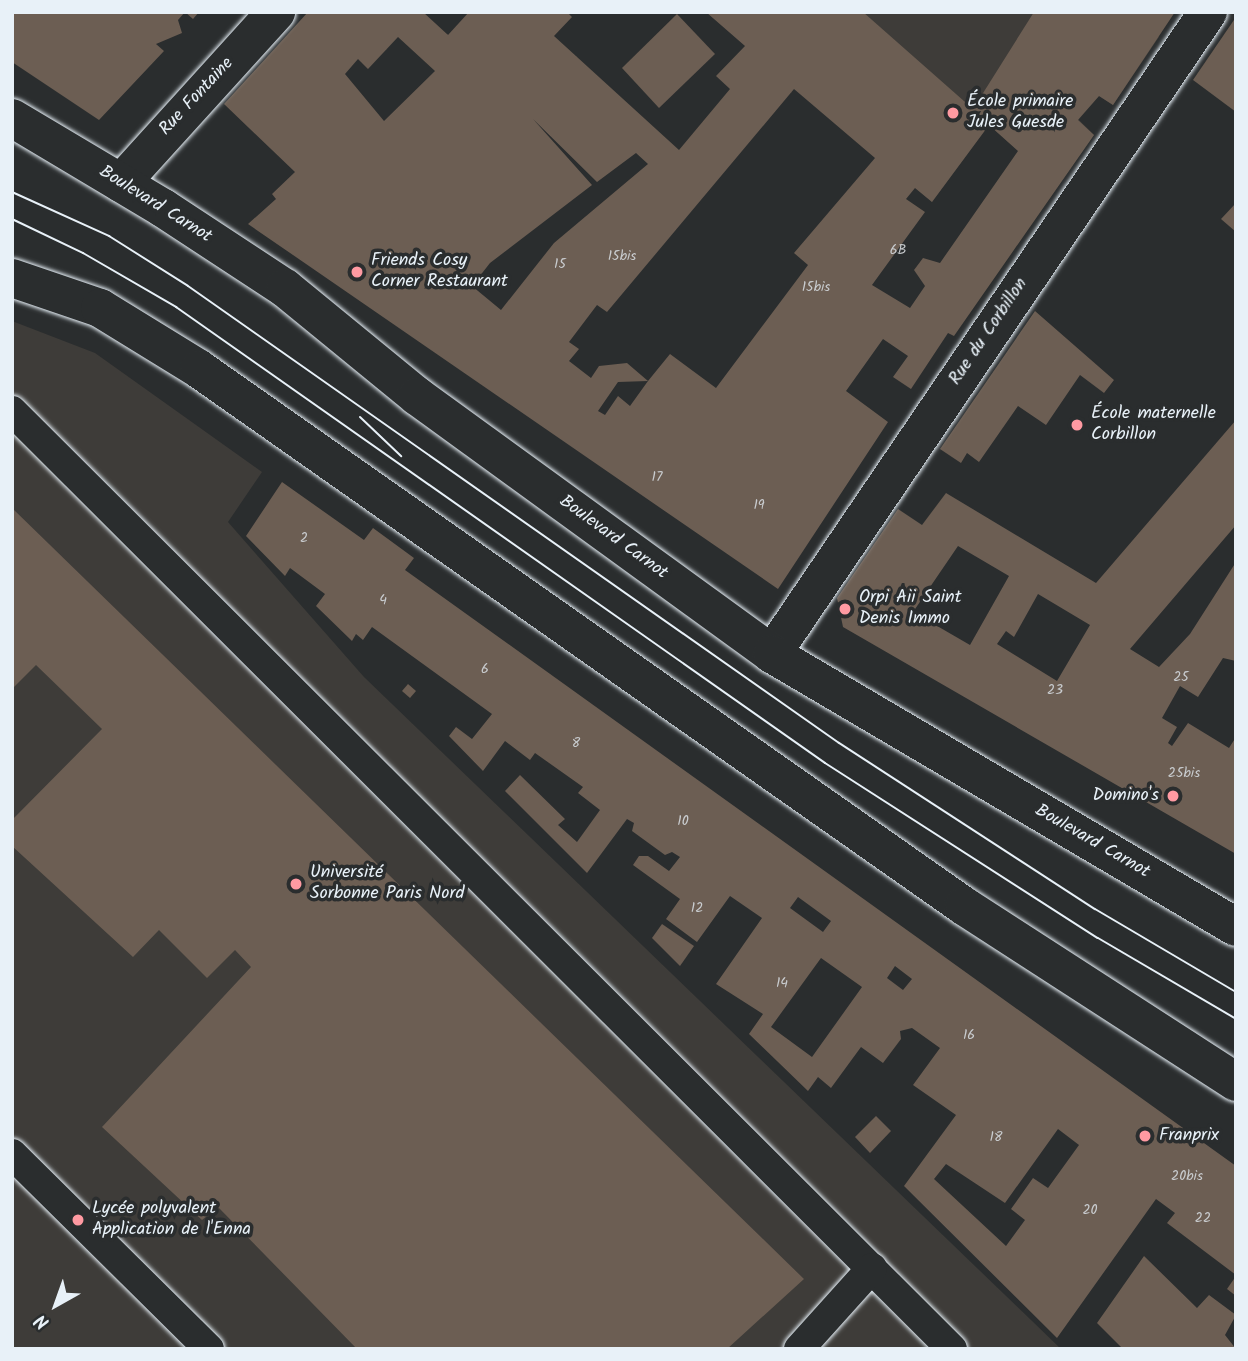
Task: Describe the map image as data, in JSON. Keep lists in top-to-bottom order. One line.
{"streets":{"street":["Rue Fontaine","Boulevard Carnot","Rue du Corbillon"]},"crossings":[["Rue Fontaine","Boulevard Carnot"],["Boulevard Carnot","Rue du Corbillon"]],"places":["École primaire Jules Guesde","Friends Cosy Corner Restaurant","École maternelle Corbillon","Orpi Aii Saint Denis Immo","Domino's","Université Sorbonne Paris Nord","Franprix","Lycée polyvalent Application de l'Enna"],"house_numbers":["6B","15bis","15","15bis","17","19","2","4","6","25","23","8","25bis","10","12","14","16","18","20bis","20","22"],"north":"bottom left"}
